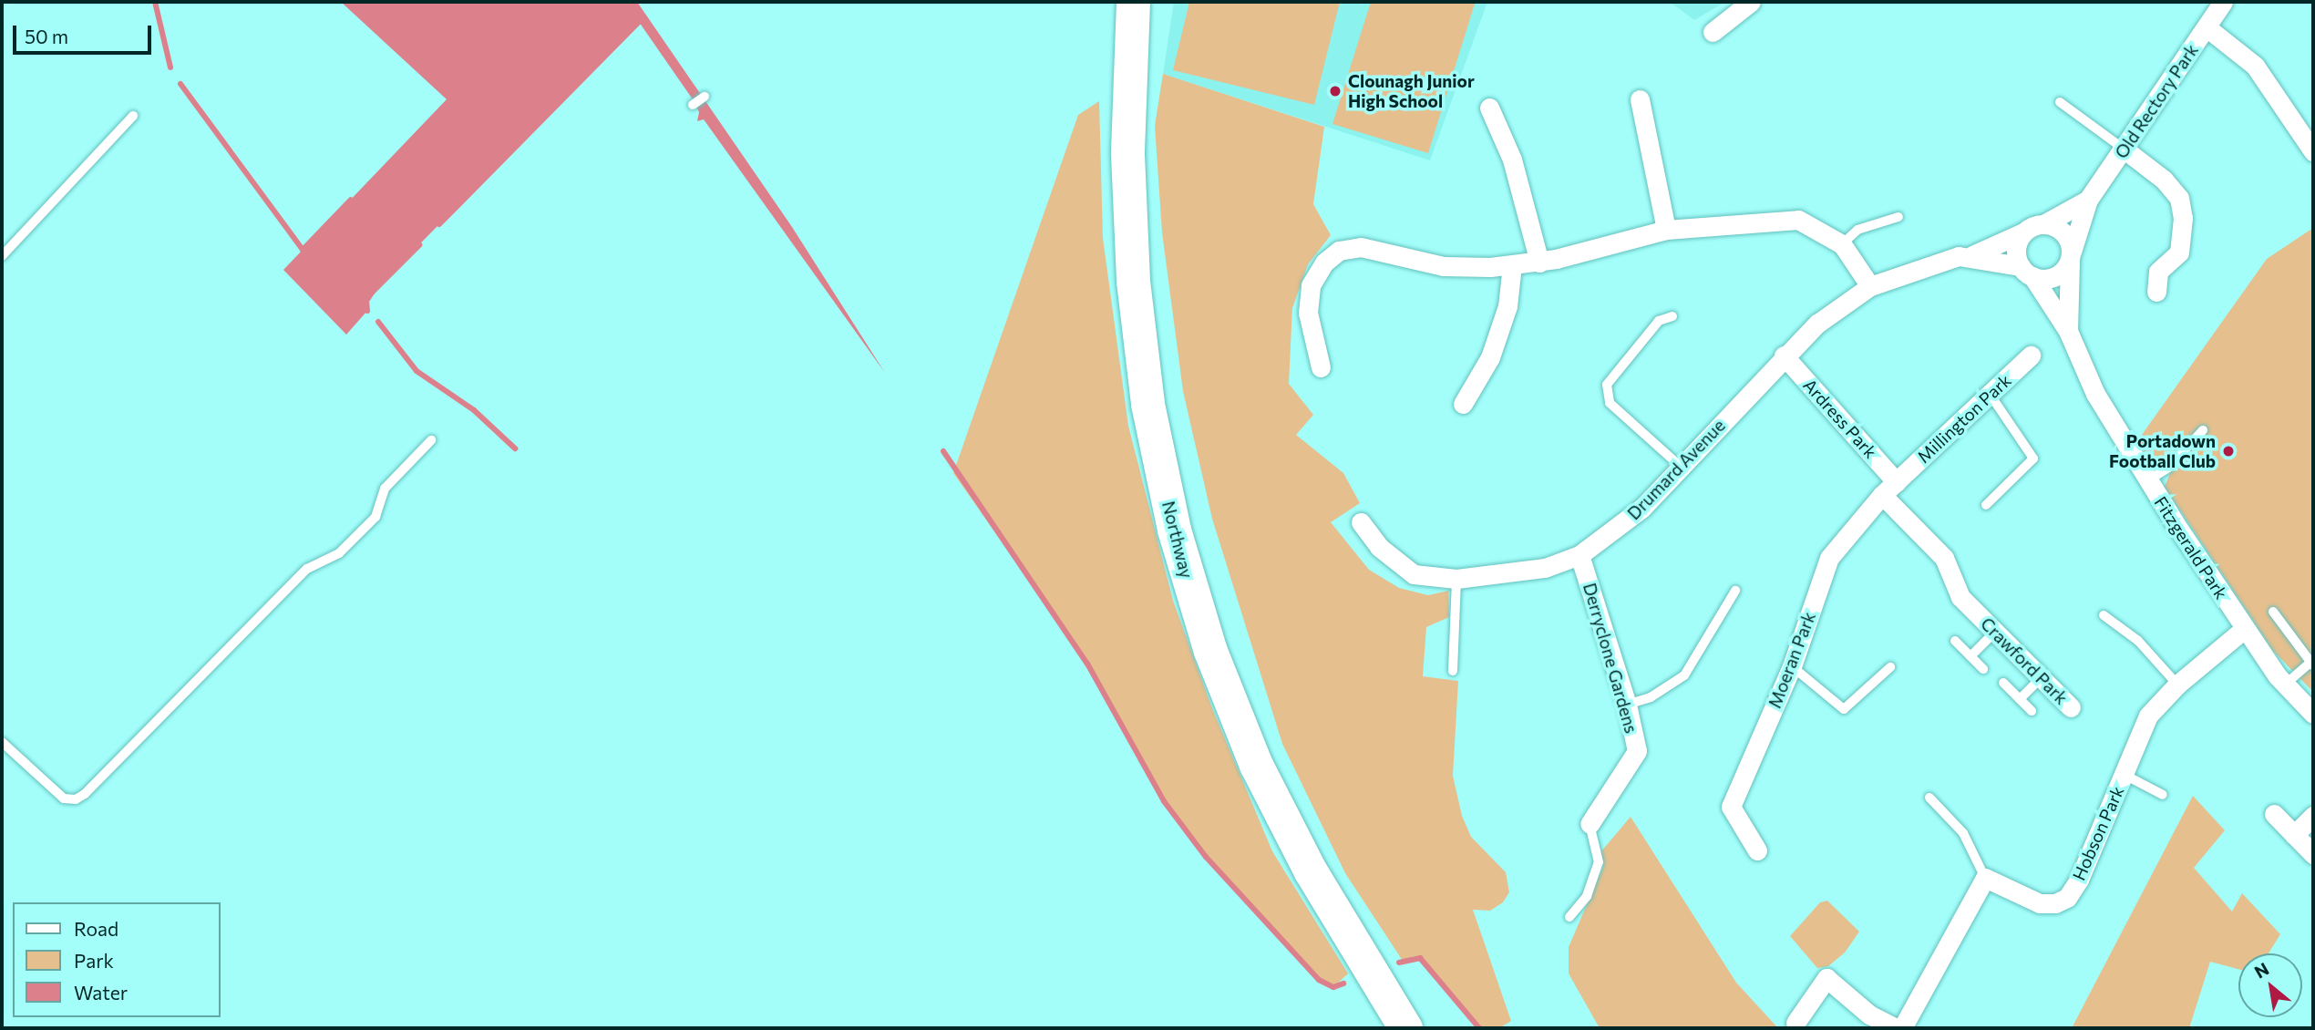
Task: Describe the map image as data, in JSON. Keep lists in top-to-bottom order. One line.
{"streets":{"highway":["Northway"],"street":["Old Rectory Park","Ardress Park","Millington Park","Drumard Avenue","Fitzgerald Park","Derryclone Gardens","Moeran Park","Crawford Park","Hobson Park"]},"crossings":[["Old Rectory Park","Drumard Avenue"],["Old Rectory Park","Fitzgerald Park"],["Ardress Park","Millington Park"],["Ardress Park","Drumard Avenue"],["Ardress Park","Moeran Park"],["Ardress Park","Crawford Park"],["Millington Park","Moeran Park"],["Millington Park","Crawford Park"],["Drumard Avenue","Fitzgerald Park"],["Drumard Avenue","Derryclone Gardens"],["Fitzgerald Park","Hobson Park"],["Moeran Park","Crawford Park"]],"places":["Clounagh Junior High School","Portadown Football Club"],"legend":["Road","Park","Water"],"scale_bar":"50 m","north":"top left"}
